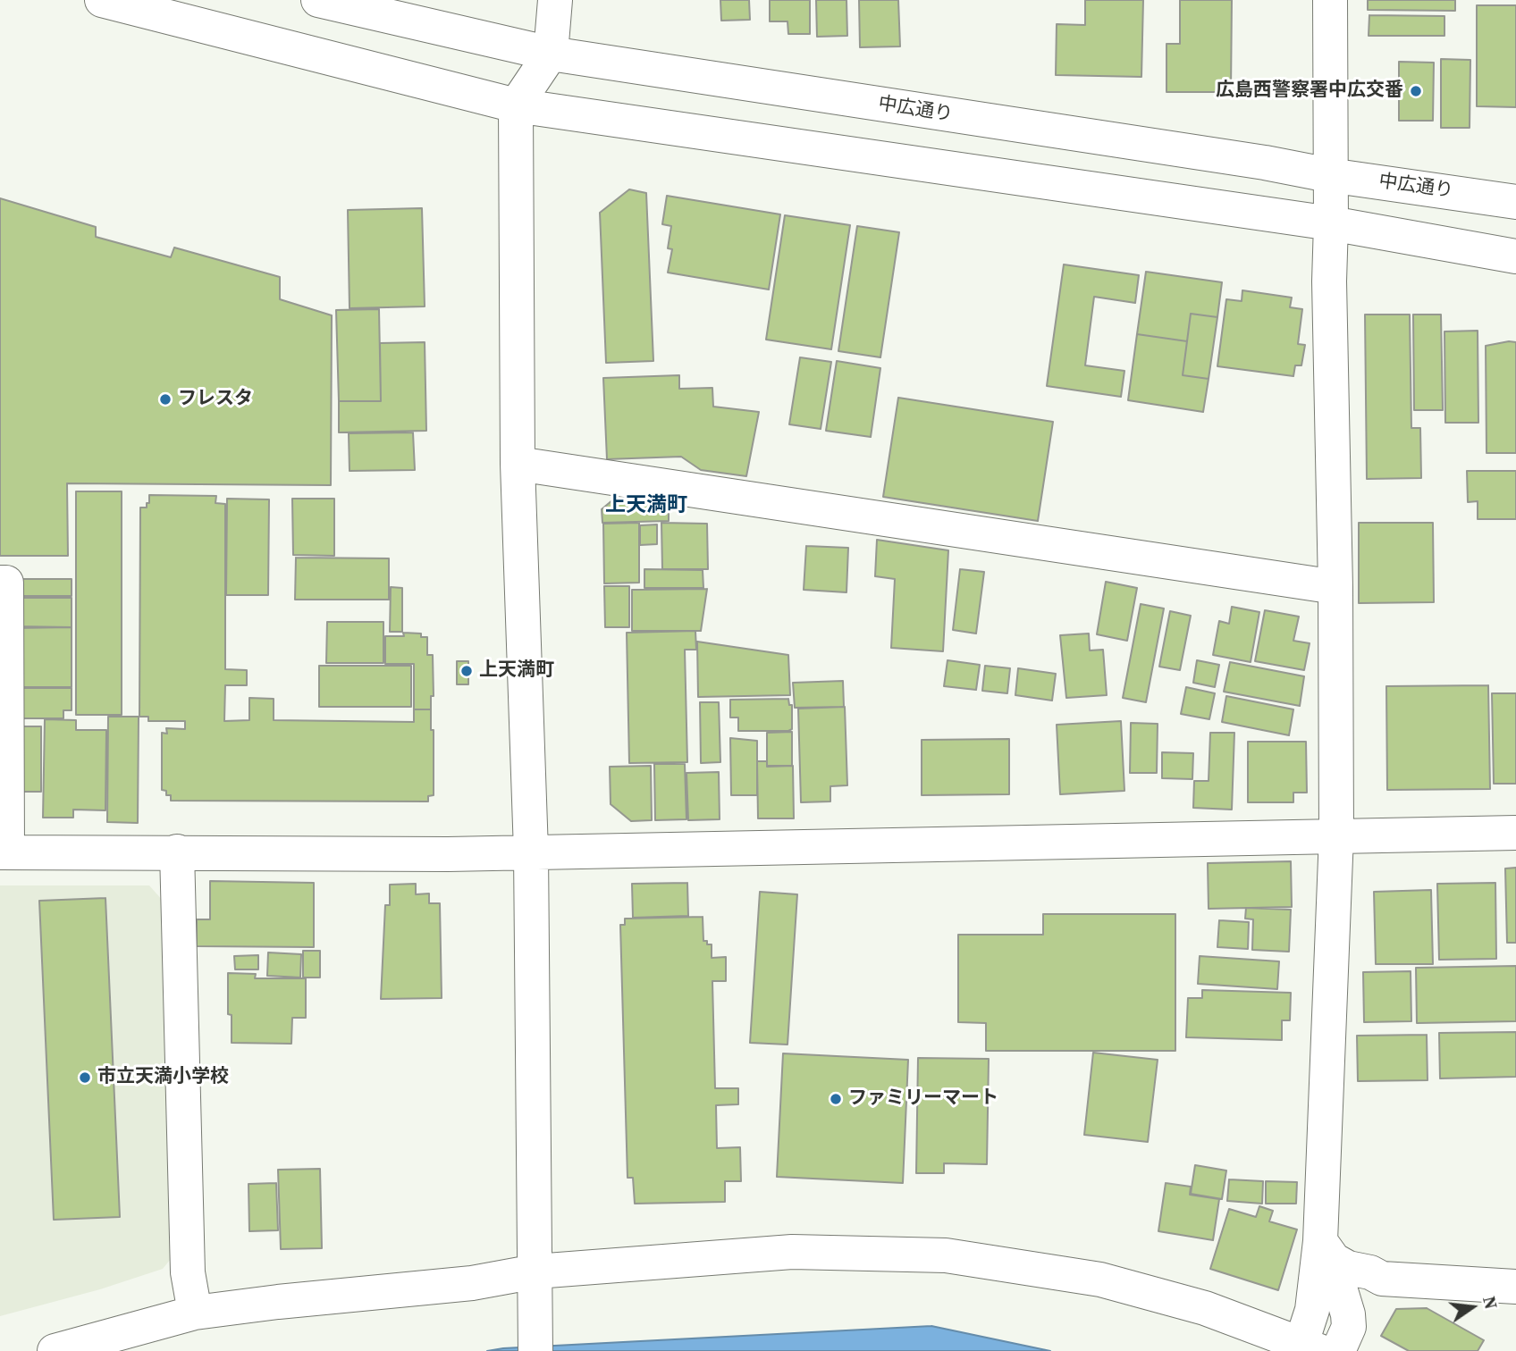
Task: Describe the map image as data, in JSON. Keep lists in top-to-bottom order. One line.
{"streets":{"street":["中広通り"]},"districts":["上天満町"],"places":["広島西警察署中広交番","フレスタ","上天満町","市立天満小学校","ファミリーマート"],"north":"right"}
